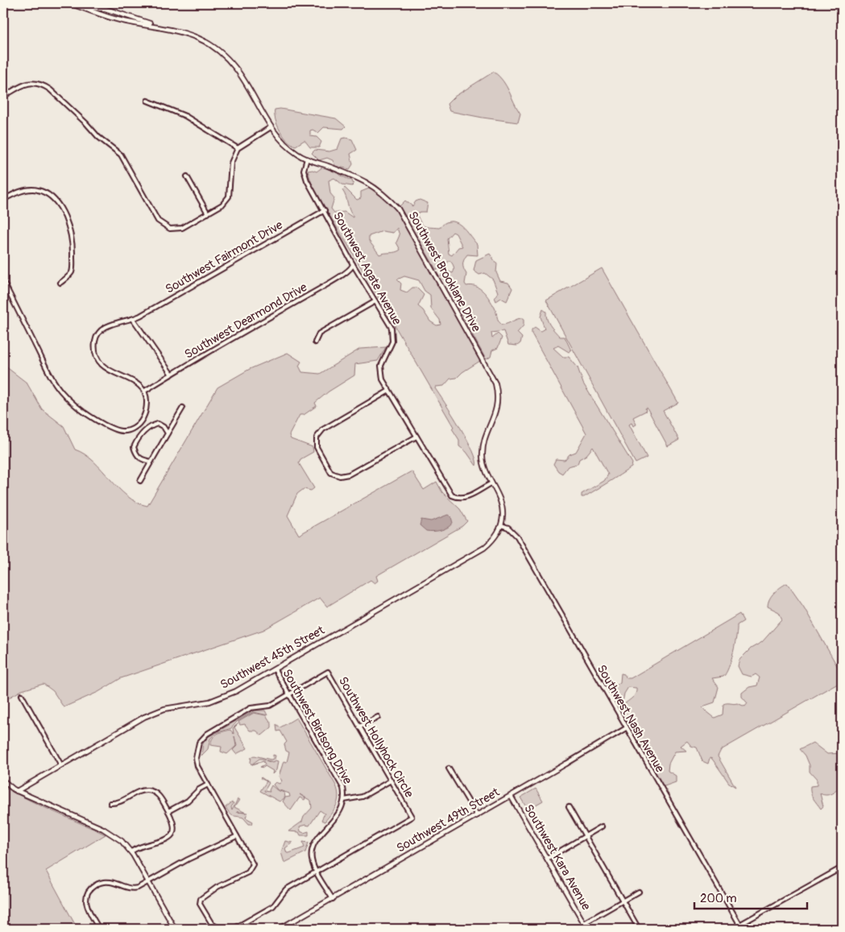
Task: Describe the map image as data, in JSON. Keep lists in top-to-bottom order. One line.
{"streets":{"street":["Southwest Fairmont Drive","Southwest Agate Avenue","Southwest Brooklane Drive","Southwest Dearmond Drive","Southwest 45th Street","Southwest Nash Avenue","Southwest Birdsong Drive","Southwest Hollyhock Circle","Southwest 49th Street","Southwest Kara Avenue"]},"crossings":[["Southwest Fairmont Drive","Southwest Agate Avenue"],["Southwest Fairmont Drive","Southwest Dearmond Drive"],["Southwest Agate Avenue","Southwest Brooklane Drive"],["Southwest Agate Avenue","Southwest Dearmond Drive"],["Southwest Brooklane Drive","Southwest 45th Street"],["Southwest Brooklane Drive","Southwest Nash Avenue"],["Southwest 45th Street","Southwest Nash Avenue"],["Southwest 45th Street","Southwest Birdsong Drive"],["Southwest Nash Avenue","Southwest 49th Street"],["Southwest Birdsong Drive","Southwest Hollyhock Circle"],["Southwest Birdsong Drive","Southwest 49th Street"],["Southwest 49th Street","Southwest Kara Avenue"]],"scale_bar":"200 m"}
